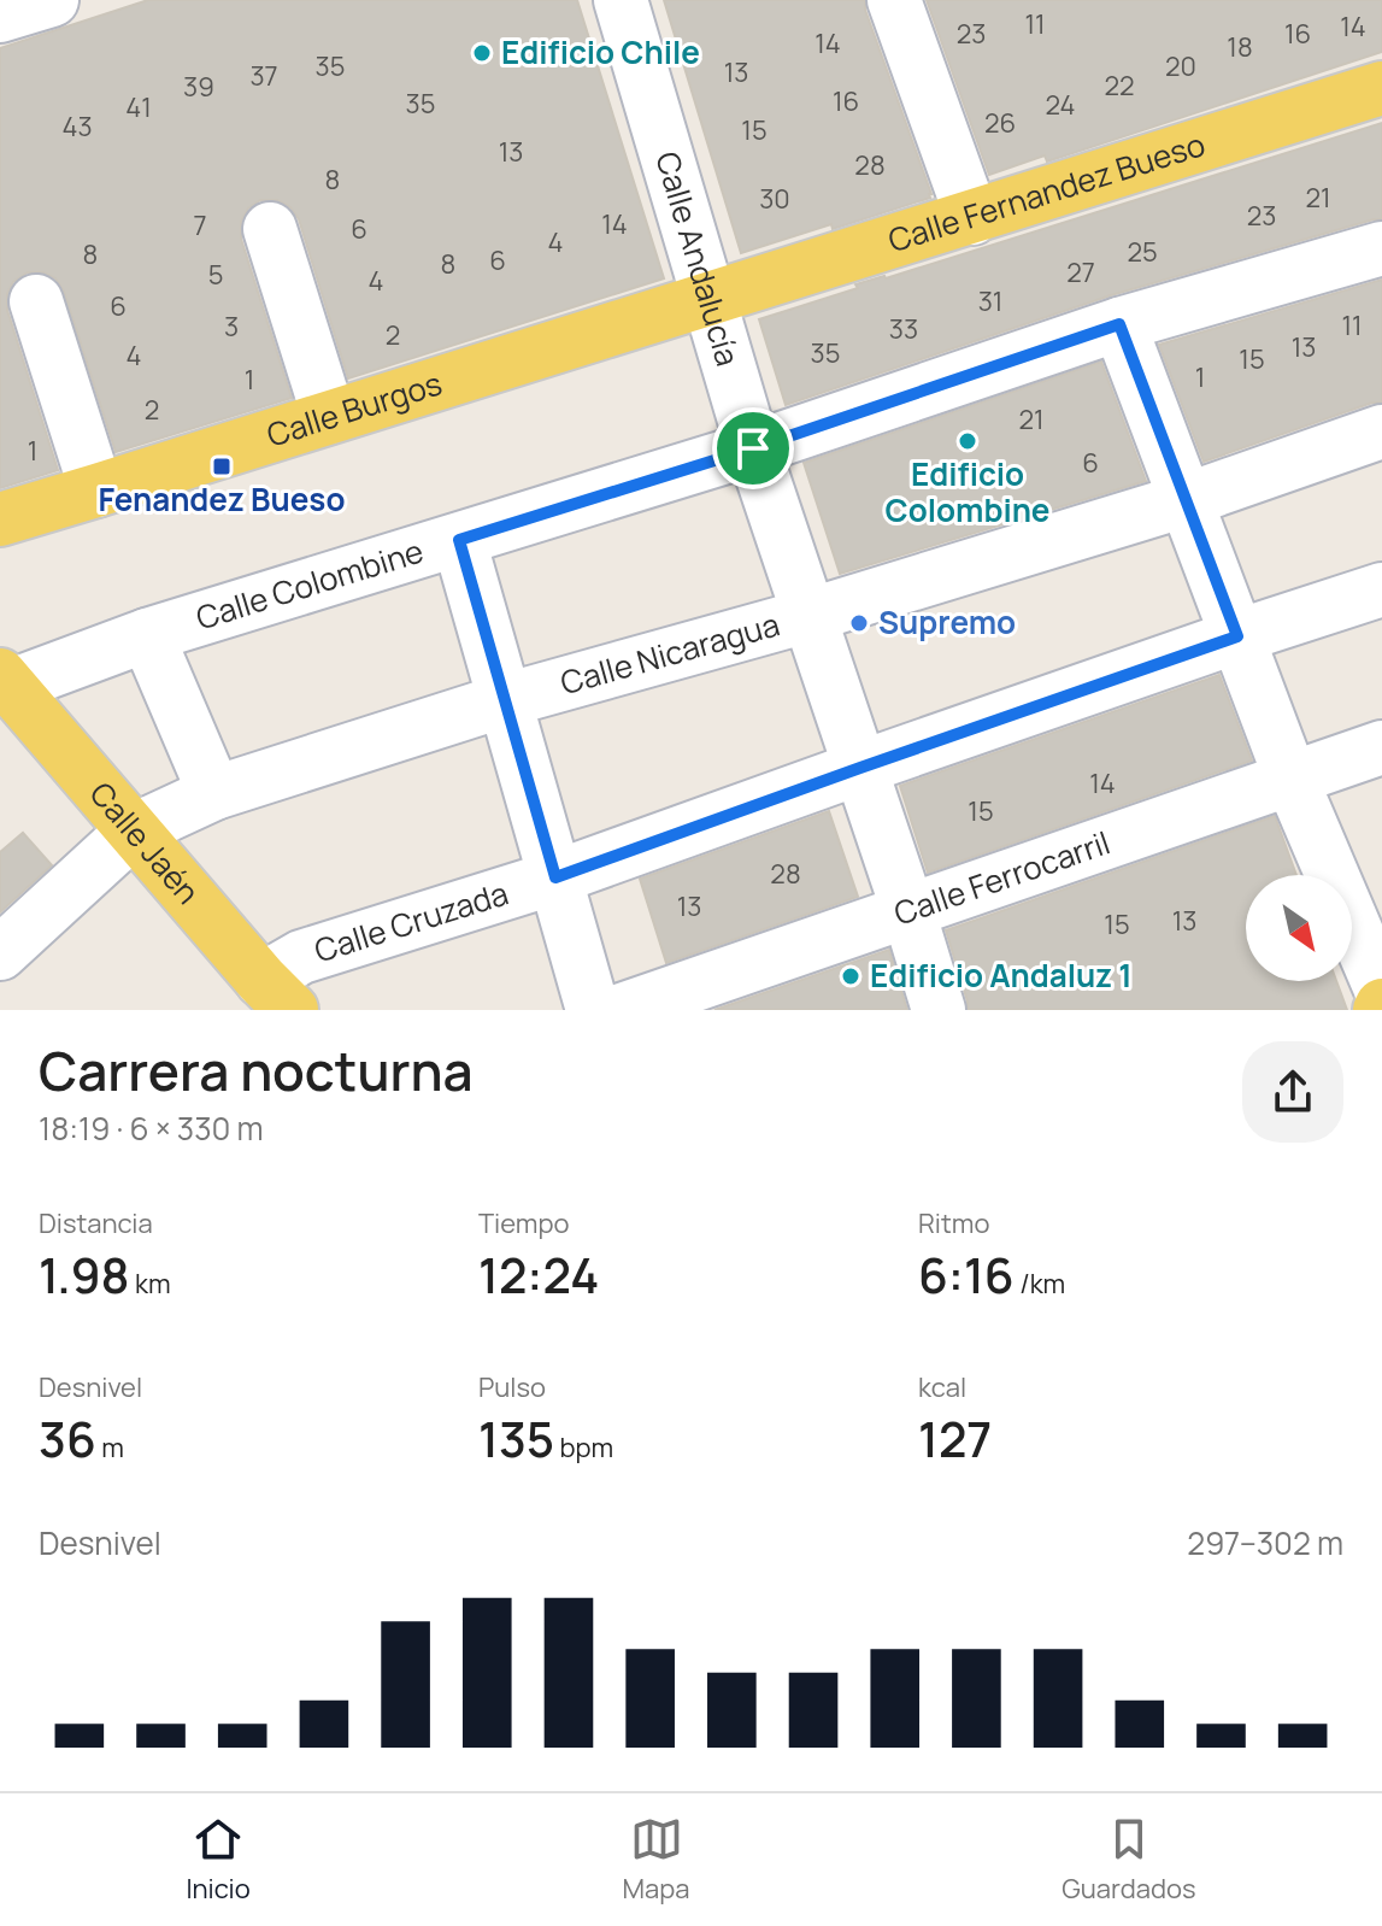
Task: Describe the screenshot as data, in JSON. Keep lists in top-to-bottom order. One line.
{"streets":{"main road":["Calle Fernandez Bueso","Calle Burgos","Calle Jaén"],"street":["Calle Andalucía","Calle Colombine","Calle Nicaragua","Calle Ferrocarril","Calle Cruzada"]},"crossings":[["Calle Fernandez Bueso","Calle Andalucía"],["Calle Fernandez Bueso","Calle Burgos"],["Calle Andalucía","Calle Burgos"],["Calle Andalucía","Calle Colombine"],["Calle Andalucía","Calle Nicaragua"],["Calle Andalucía","Calle Ferrocarril"],["Calle Andalucía","Calle Cruzada"],["Calle Colombine","Calle Jaén"],["Calle Nicaragua","Calle Jaén"],["Calle Jaén","Calle Cruzada"]],"places":{"other":["Edificio Chile","Edificio Colombine","Supremo","Edificio Andaluz 1"],"transit":["Fenandez Bueso"]},"house_numbers":["11","14","23","16","14","18","35","20","13","37","22","39","16","35","24","41","26","43","15","13","28","8","21","30","23","14","7","6","4","25","8","6","8","27","5","4","31","6","11","3","33","2","13","35","4","15","1","1","2","21","1","6","14","15","28","13","13","15"],"north":"bottom right","page":{"heading":["Carrera nocturna","18:19 · 6 × 330 m"],"stats":[["Distancia","1.98 km"],["Tiempo","12:24"],["Ritmo","6:16 /km"],["Desnivel","36 m"],["Pulso","135 bpm"],["kcal","127"]],"chart":["Desnivel","297–302 m"],"tabs":["Inicio","Mapa","Guardados"]}}
